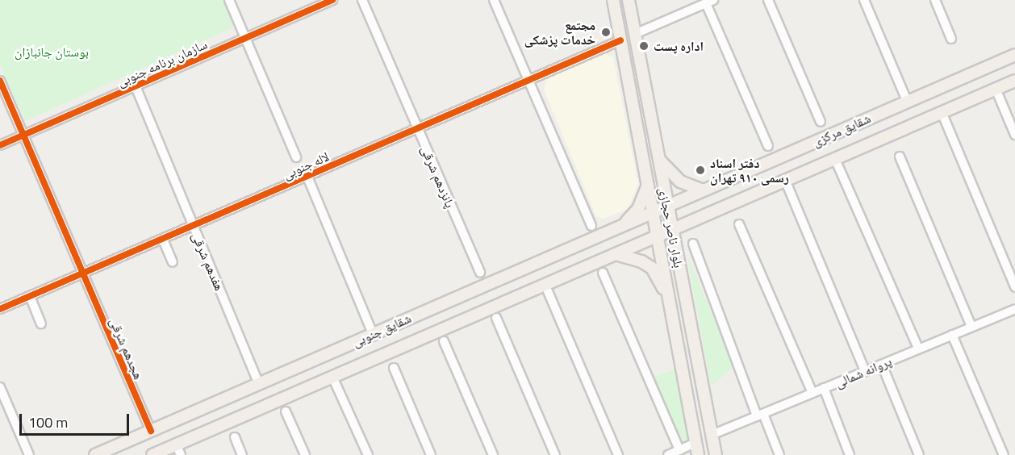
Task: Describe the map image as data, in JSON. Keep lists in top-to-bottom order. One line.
{"streets":{"main road":["شقایق مرکزی","بلوار ناصر حجازی","شقایق جنوبی"],"street":["سازمان برنامه جنوبی","لاله جنوبی","پانزدهم شرقی","هفدهم شرقی","هجدهم شرقی","پروانه شمالی"]},"crossings":[["سازمان برنامه جنوبی","هفدهم شرقی"],["سازمان برنامه جنوبی","هجدهم شرقی"],["شقایق مرکزی","بلوار ناصر حجازی"],["شقایق مرکزی","شقایق جنوبی"],["لاله جنوبی","پانزدهم شرقی"],["لاله جنوبی","بلوار ناصر حجازی"],["لاله جنوبی","هفدهم شرقی"],["لاله جنوبی","هجدهم شرقی"],["بلوار ناصر حجازی","شقایق جنوبی"],["بلوار ناصر حجازی","پروانه شمالی"],["هفدهم شرقی","شقایق جنوبی"],["شقایق جنوبی","هجدهم شرقی"]],"parks":["بوستان جانبازان"],"places":["مجتمع خدمات پزشکی","اداره پست","دفتر اسناد رسمی ۹۱۰ تهران"],"scale_bar":"100 m"}
